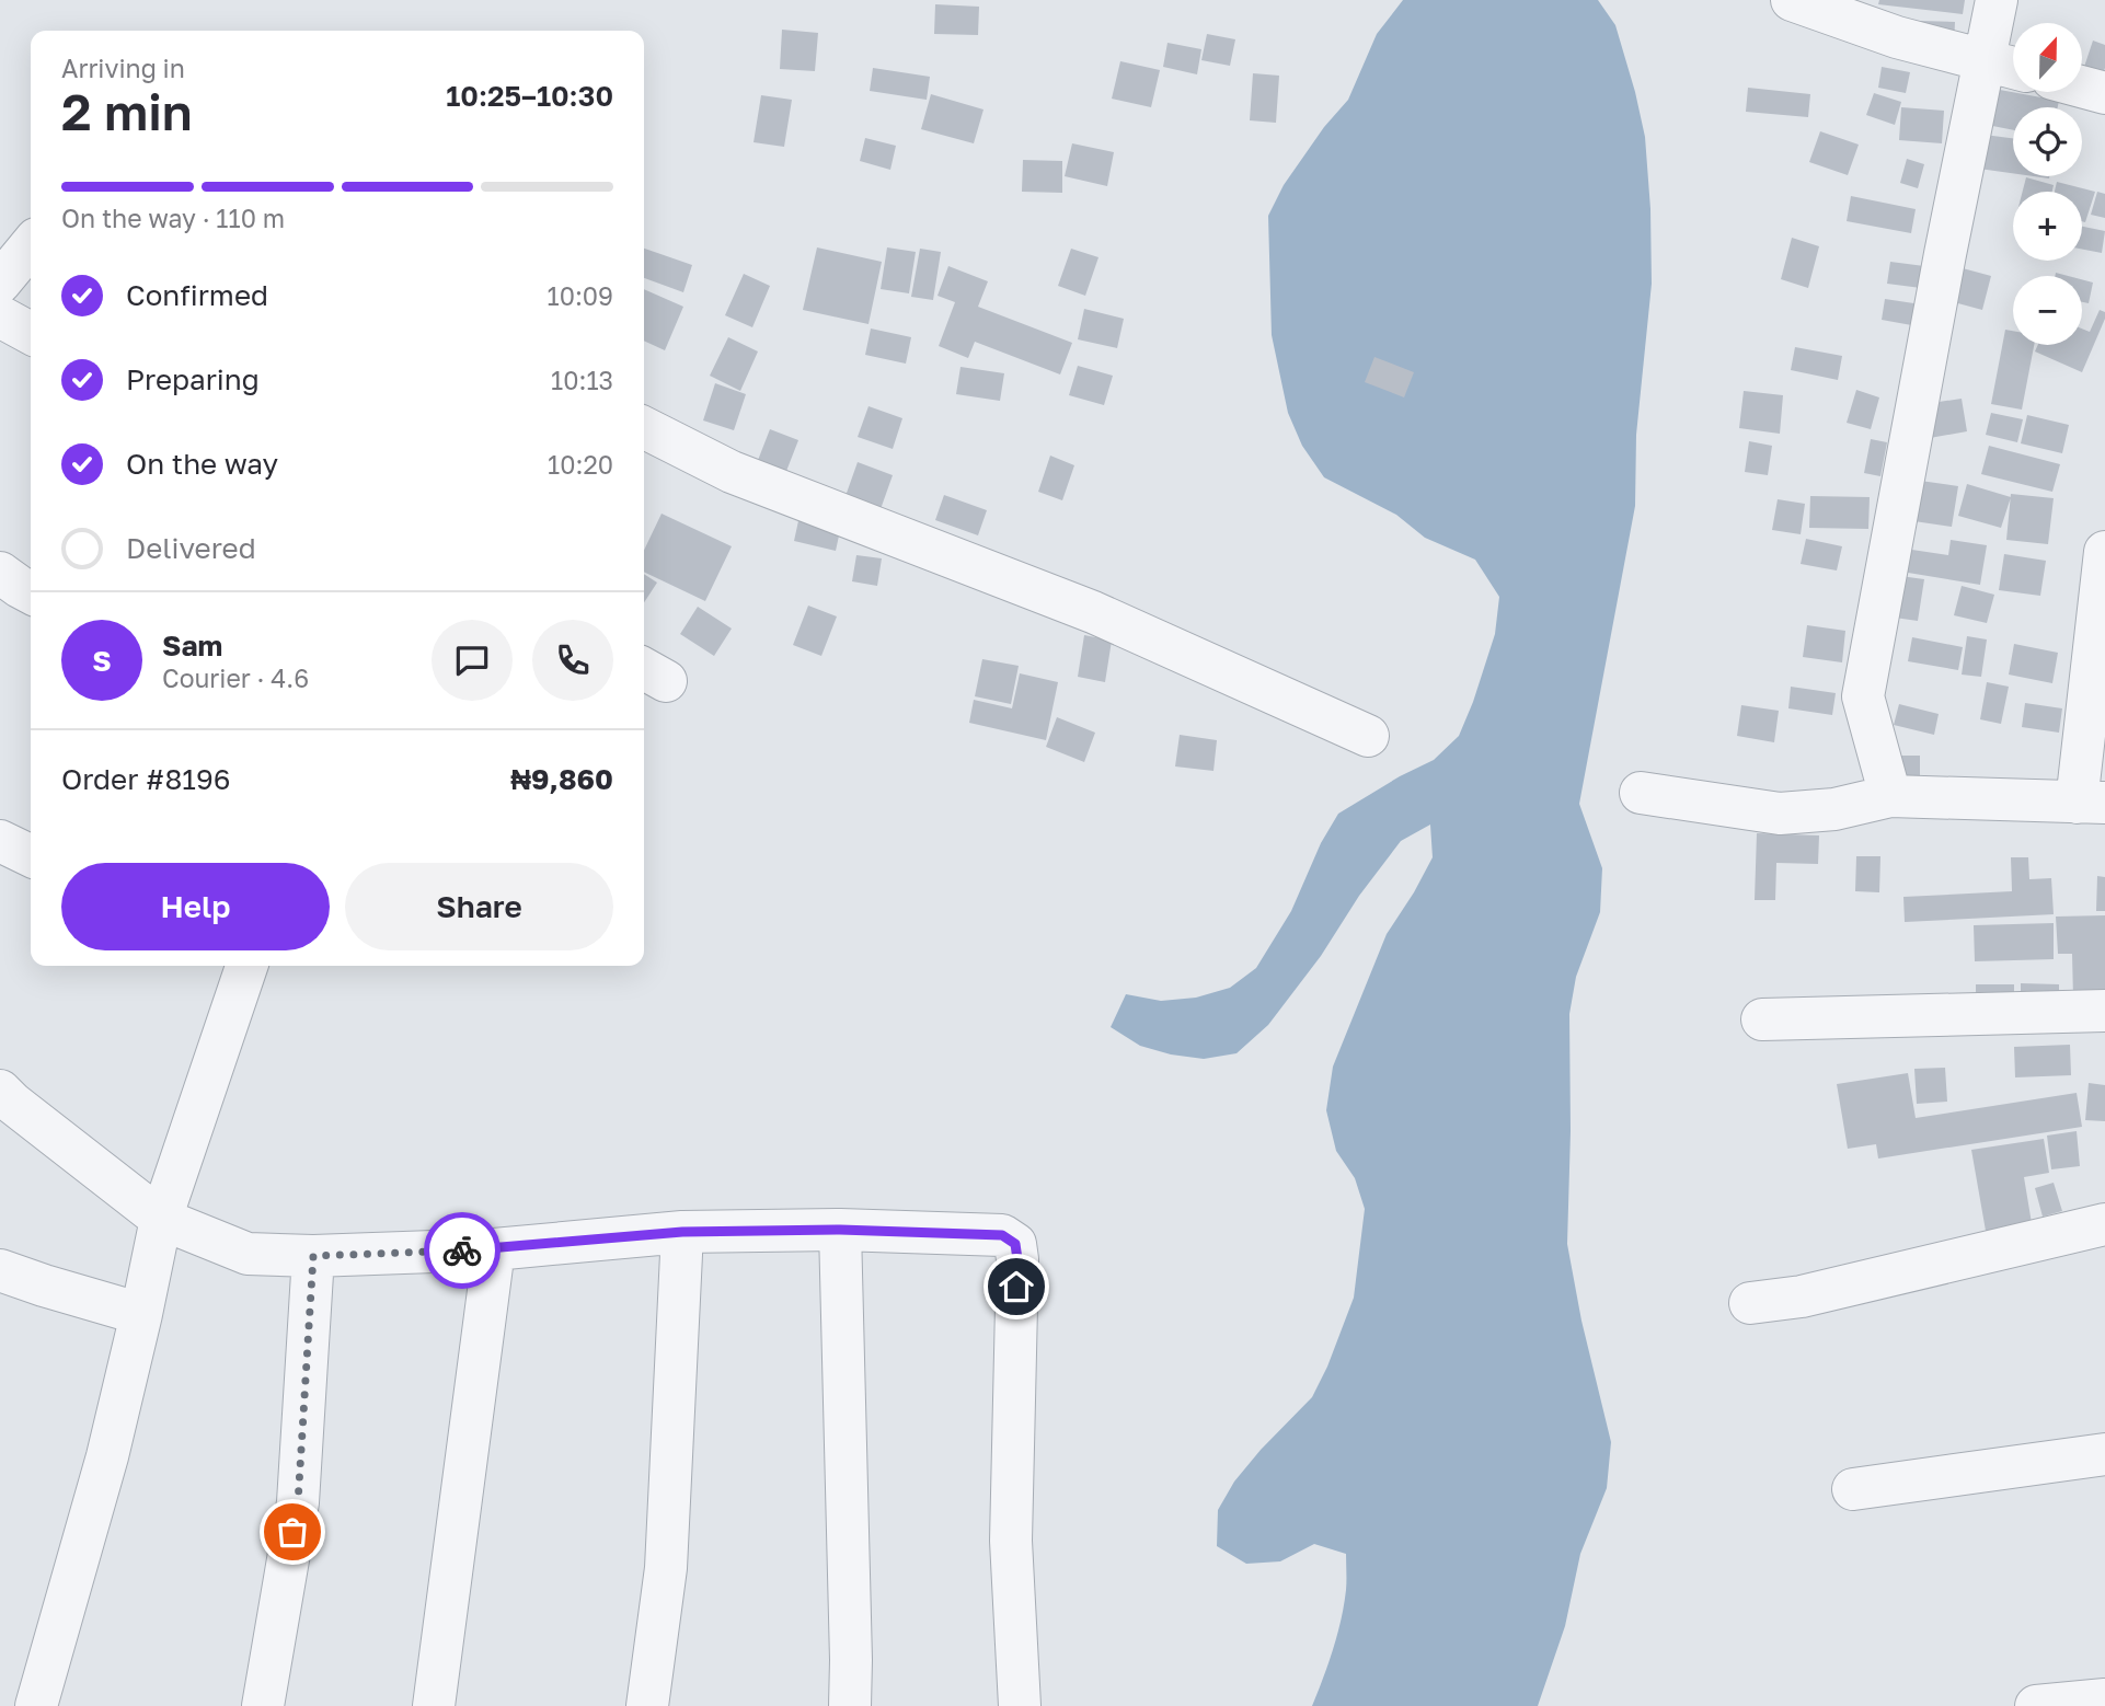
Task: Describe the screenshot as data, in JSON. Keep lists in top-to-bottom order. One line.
{"north":"top","page":{"map_buttons":["+","−"],"heading":["2 min","Arriving in","10:25–10:30"],"panel":["Sam","Courier · 4.6","Order #8196","₦9,860"],"bar":"On the way · 110 m","list":[["Confirmed","10:09"],["Preparing","10:13"],["On the way","10:20"],"Delivered"],"round":"S","buttons":["Help","Share"]}}
